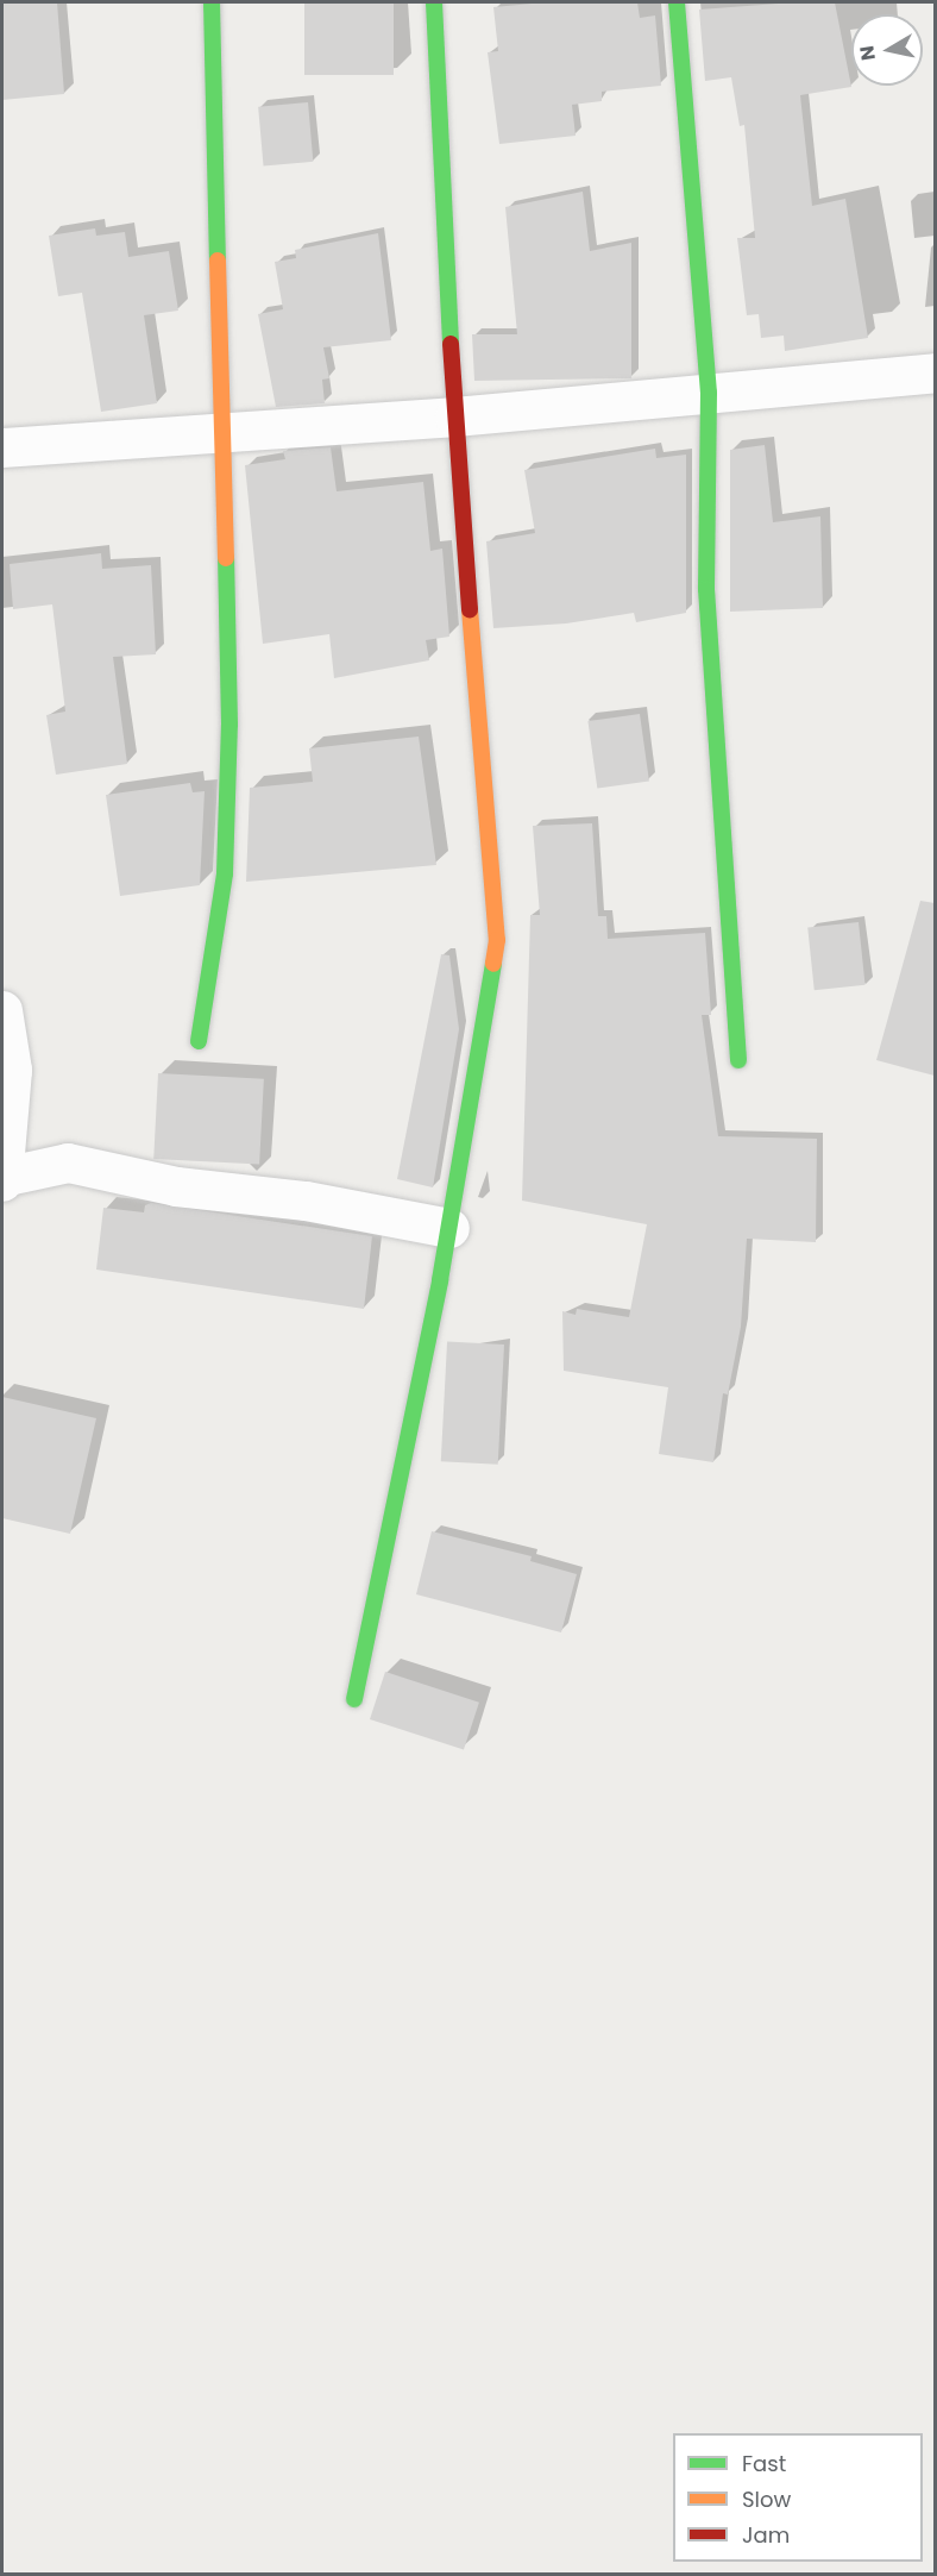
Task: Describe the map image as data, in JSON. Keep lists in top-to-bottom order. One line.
{"legend":["Fast","Slow","Jam"],"north":"left"}
